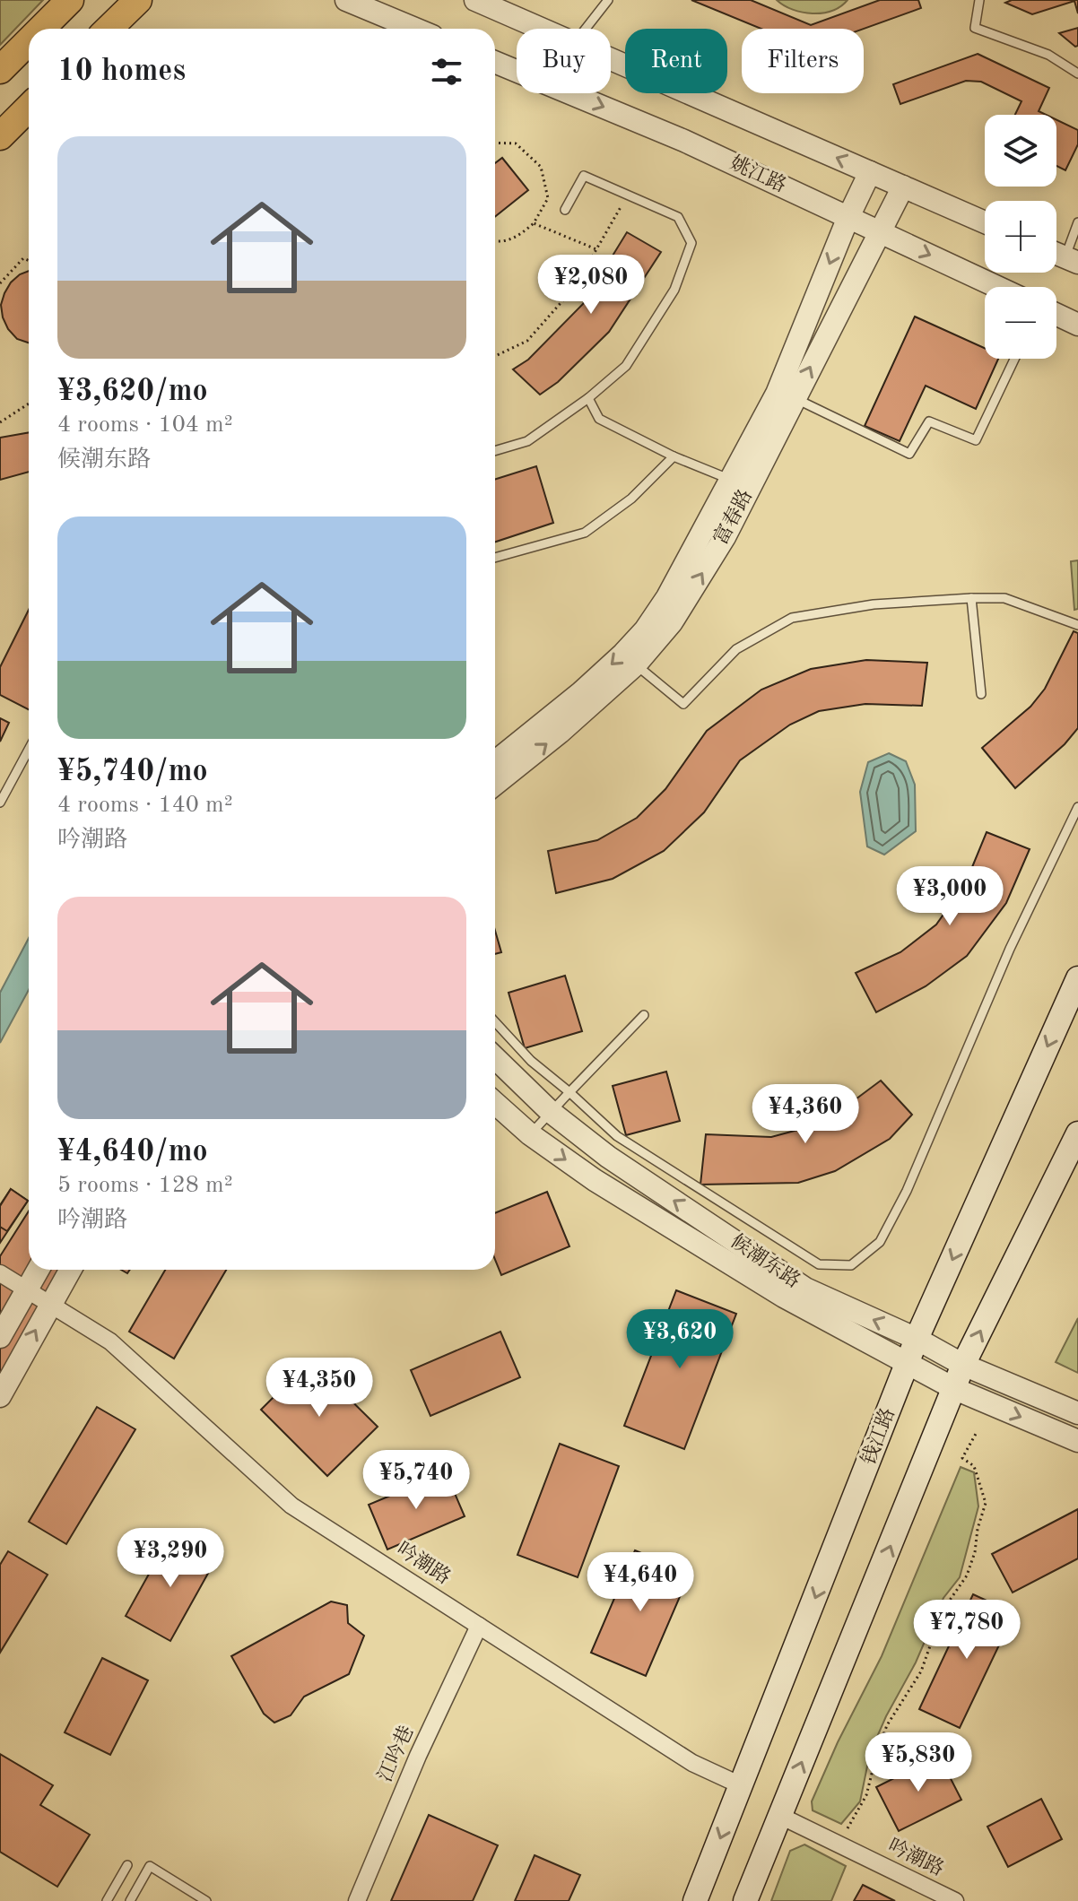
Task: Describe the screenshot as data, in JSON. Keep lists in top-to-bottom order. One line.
{"streets":{"main road":["钱江路"],"street":["姚江路","富春路","候潮东路","吟潮路","江吟巷"]},"crossings":[["姚江路","富春路"],["候潮东路","钱江路"],["钱江路","吟潮路"],["吟潮路","江吟巷"]],"page":{"chip":["Buy","Rent","Filters"],"heading":"10 homes","map_buttons":["+","−"],"list":[{"name":"¥3,620/mo","note":"4 rooms · 104 m² · 候潮东路"},{"name":"¥5,740/mo","note":"4 rooms · 140 m² · 吟潮路"},{"name":"¥4,640/mo","note":"5 rooms · 128 m² · 吟潮路"}],"price":["¥2,080","¥3,000","¥4,360","¥3,620","¥4,350","¥5,740","¥3,290","¥4,640","¥7,780","¥5,830"]}}
